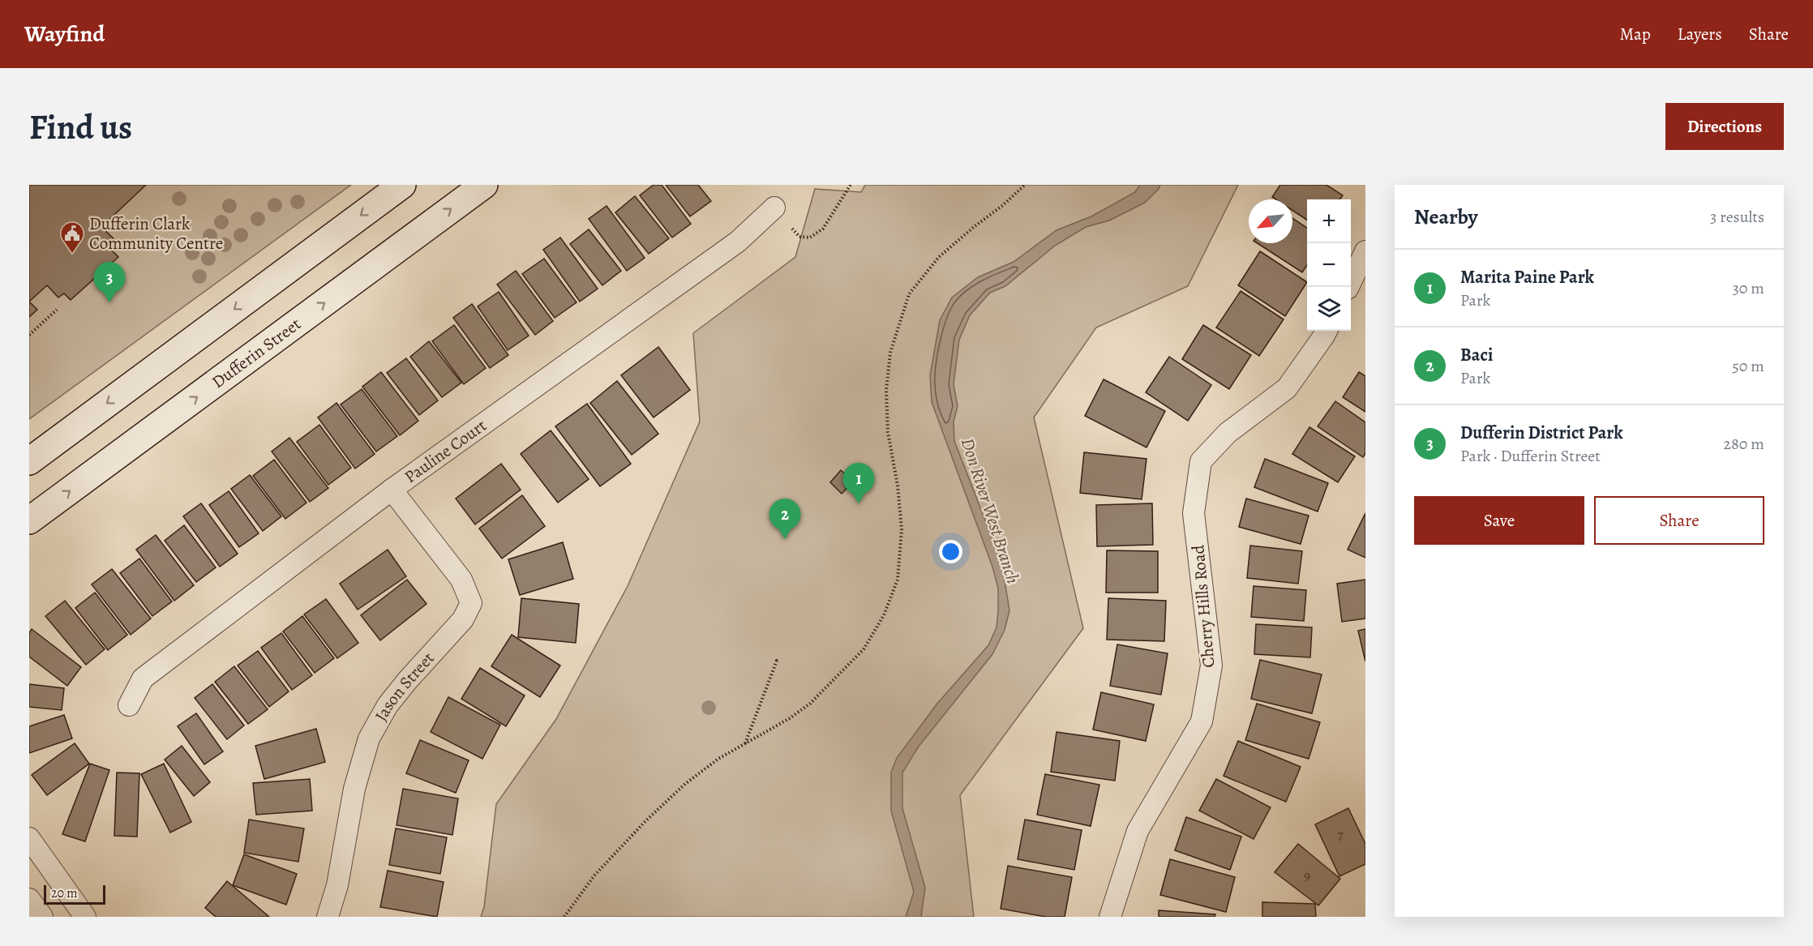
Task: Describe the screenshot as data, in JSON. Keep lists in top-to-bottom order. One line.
{"streets":{"main road":["Dufferin Street"],"street":["Pauline Court","Cherry Hills Road","Jason Street"]},"crossings":[["Pauline Court","Jason Street"]],"water":["Don River West Branch"],"places":{"public building":["Dufferin Clark Community Centre"]},"house_numbers":["7","9"],"scale_bar":"20 m","north":"bottom left","page":{"header":"Wayfind","nav":["Map","Layers","Share"],"buttons":["Directions",["Save","Share"]],"title":"Find us","heading":["Nearby","3 results"],"map_buttons":["+","−"],"list":[{"mark":"1","name":"Marita Paine Park","note":"Park","value":"30 m"},{"mark":"2","name":"Baci","note":"Park","value":"50 m"},{"mark":"3","name":"Dufferin District Park","note":"Park · Dufferin Street","value":"280 m"}],"pins":["3","1","2"],"scale":"20 m"}}
